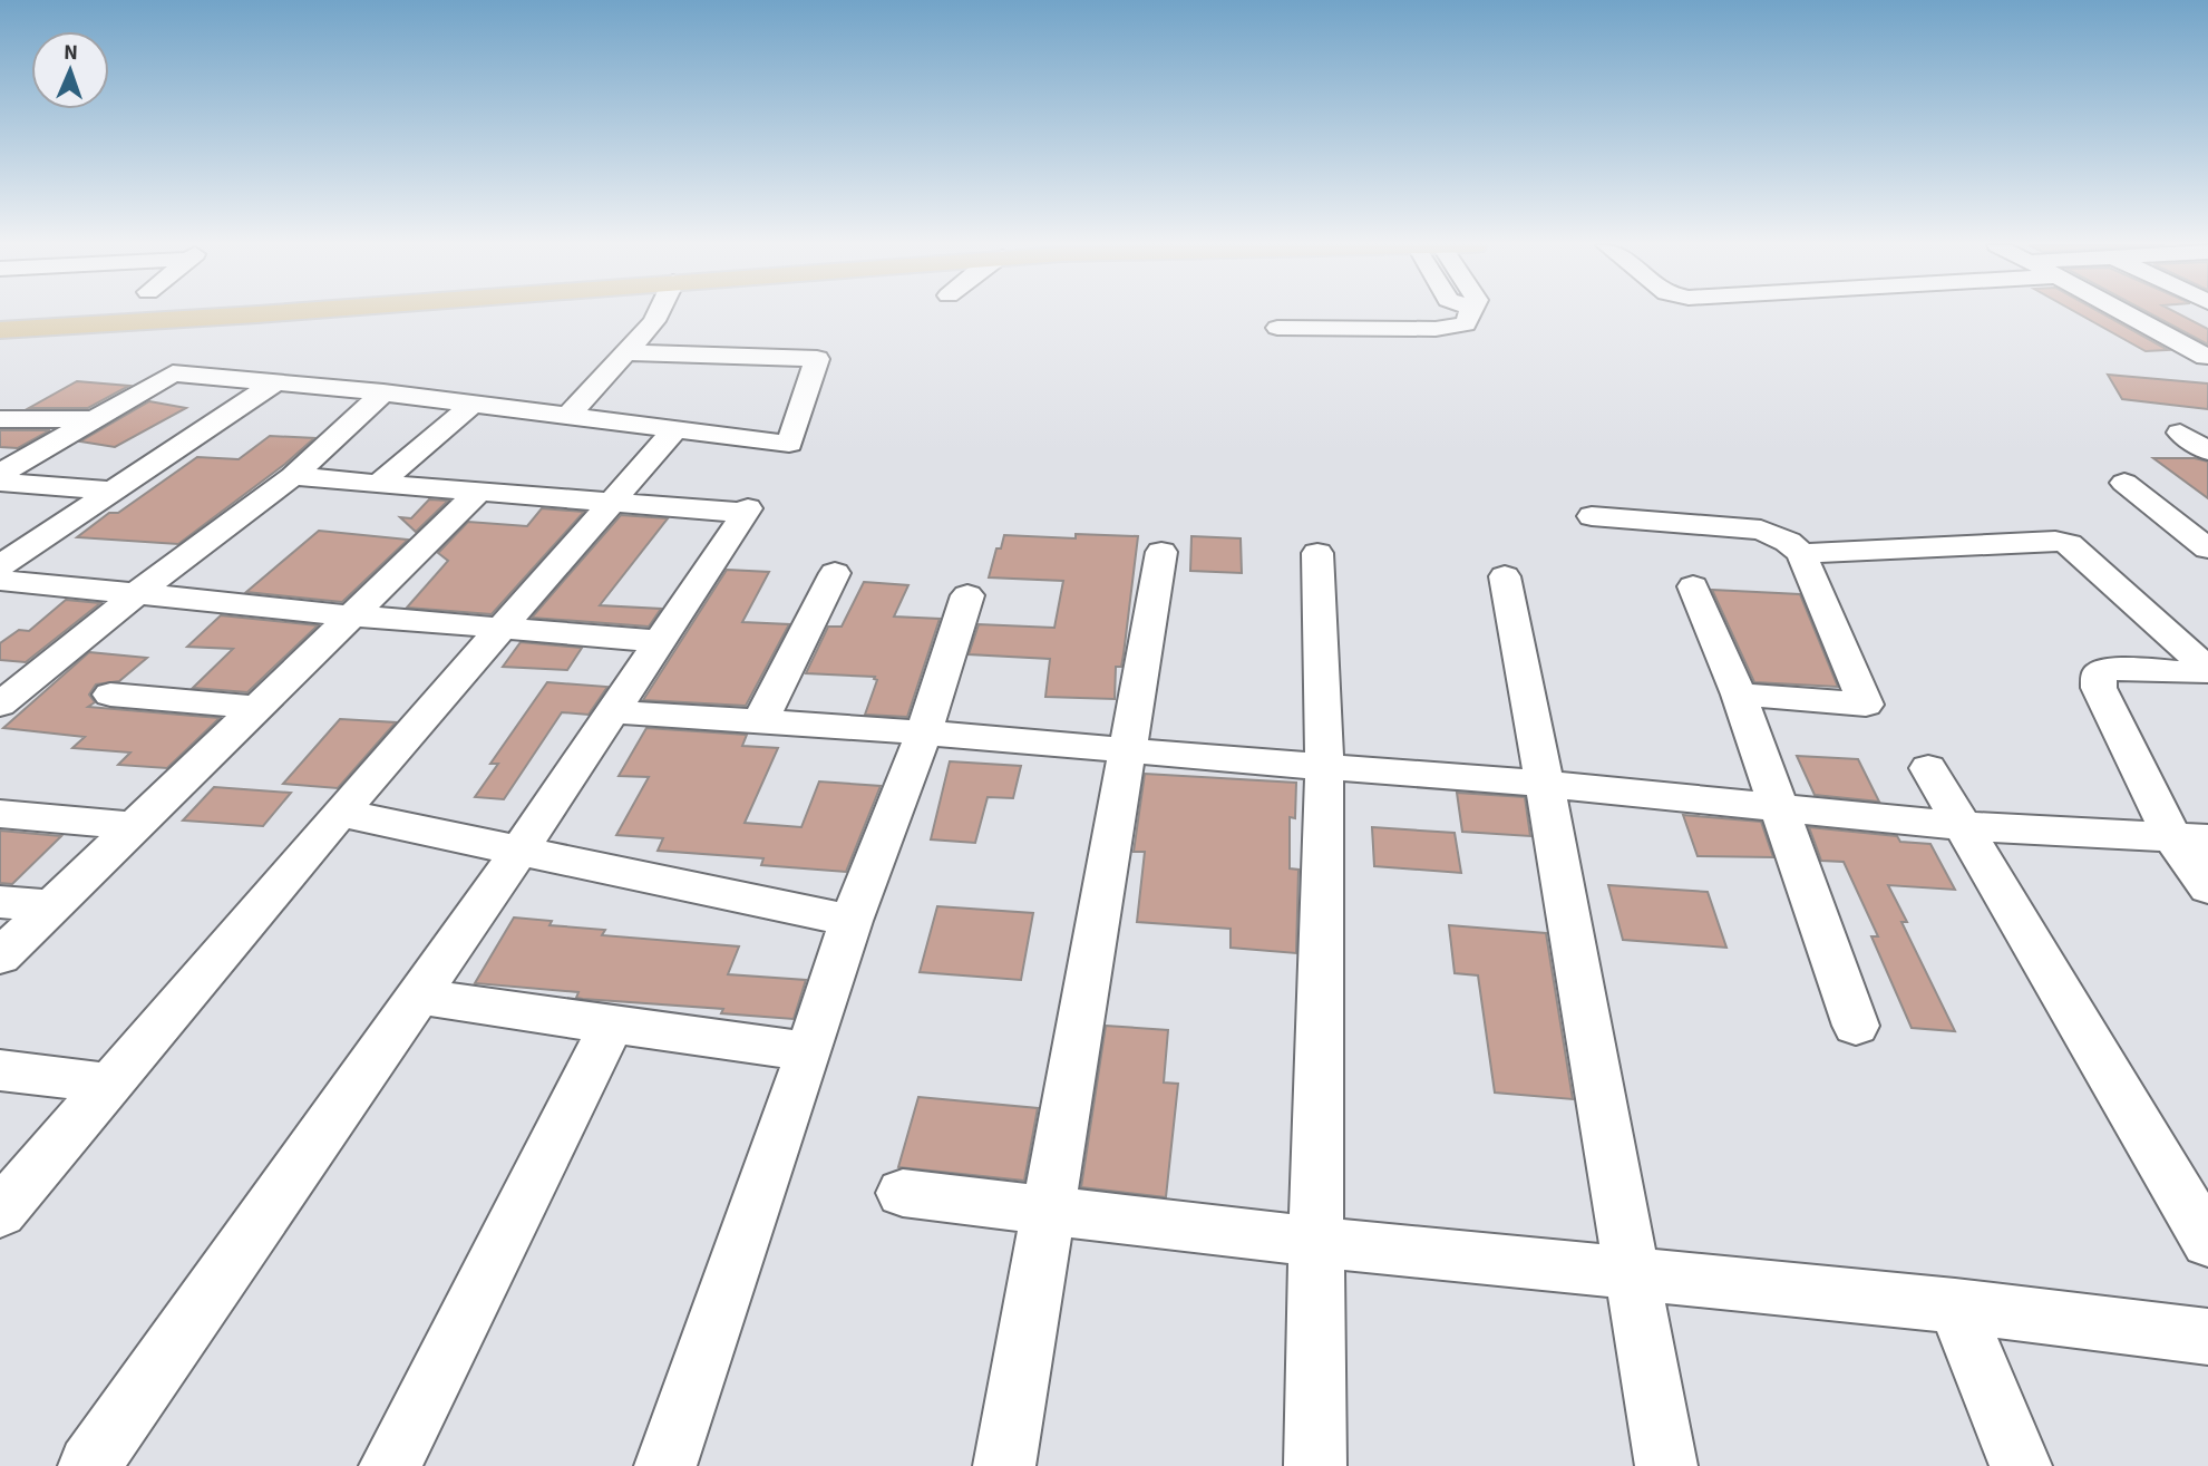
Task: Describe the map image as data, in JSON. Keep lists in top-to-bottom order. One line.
{"north":"top"}
